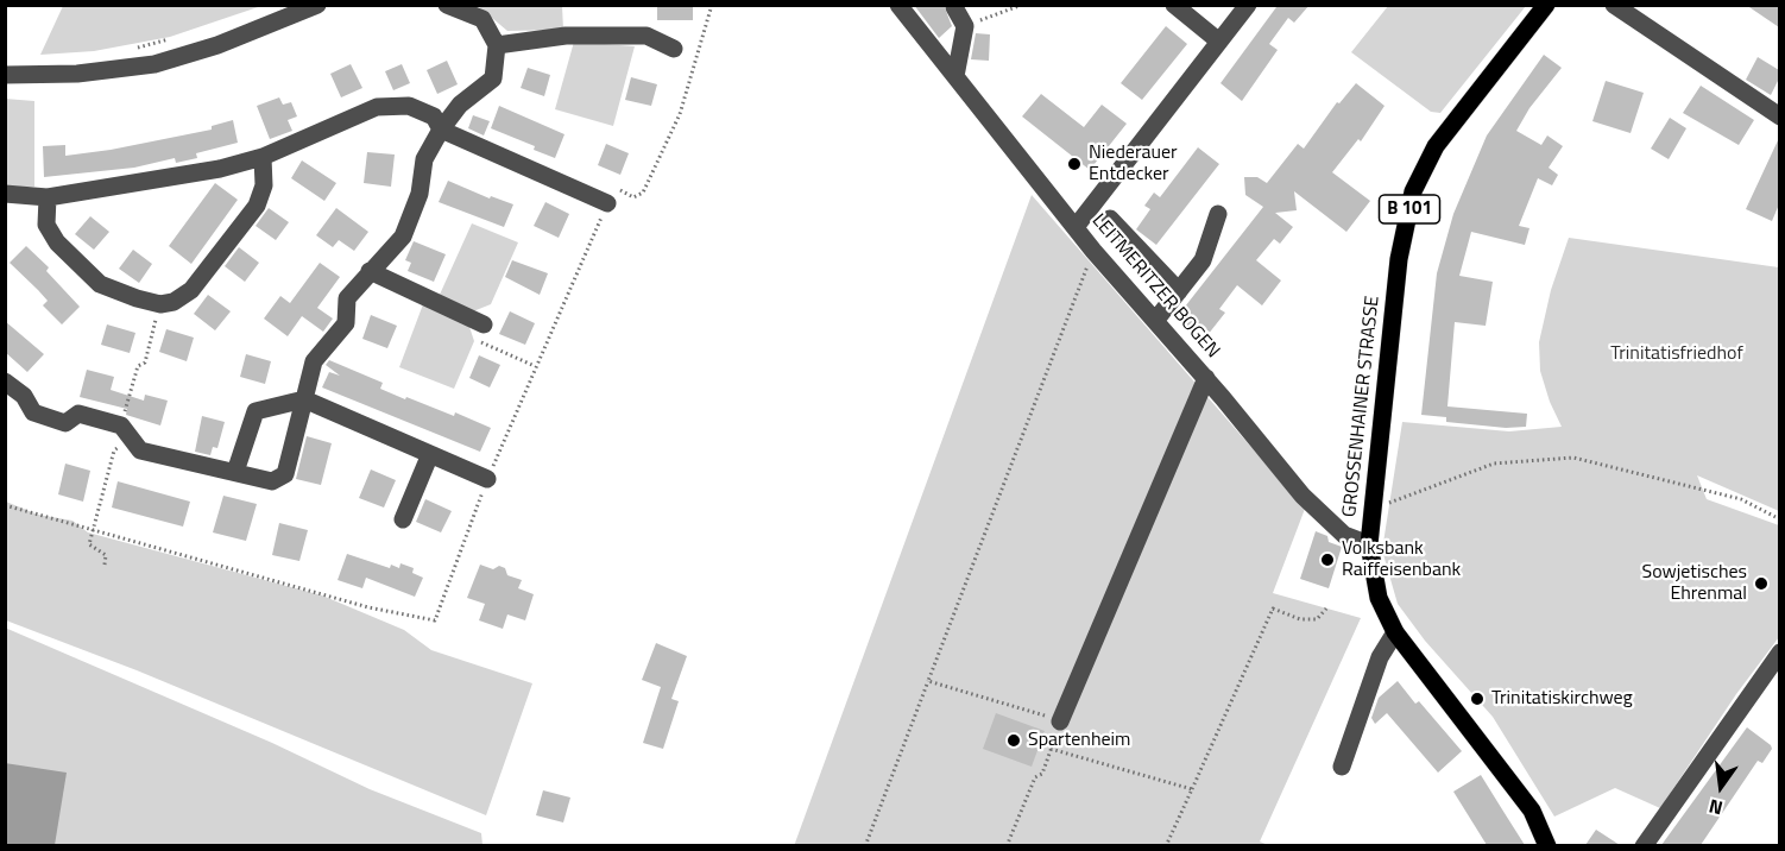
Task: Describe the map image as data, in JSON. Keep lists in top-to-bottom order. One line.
{"streets":{"main road":["B 101","GROSSENHAINER STRASSE"],"street":["LEITMERITZER BOGEN"]},"crossings":[["LEITMERITZER BOGEN","GROSSENHAINER STRASSE"]],"parks":["Trinitatisfriedhof"],"places":["Niederauer Entdecker","Volksbank Raiffeisenbank","Sowjetisches Ehrenmal","Trinitatiskirchweg","Spartenheim"],"north":"bottom"}
